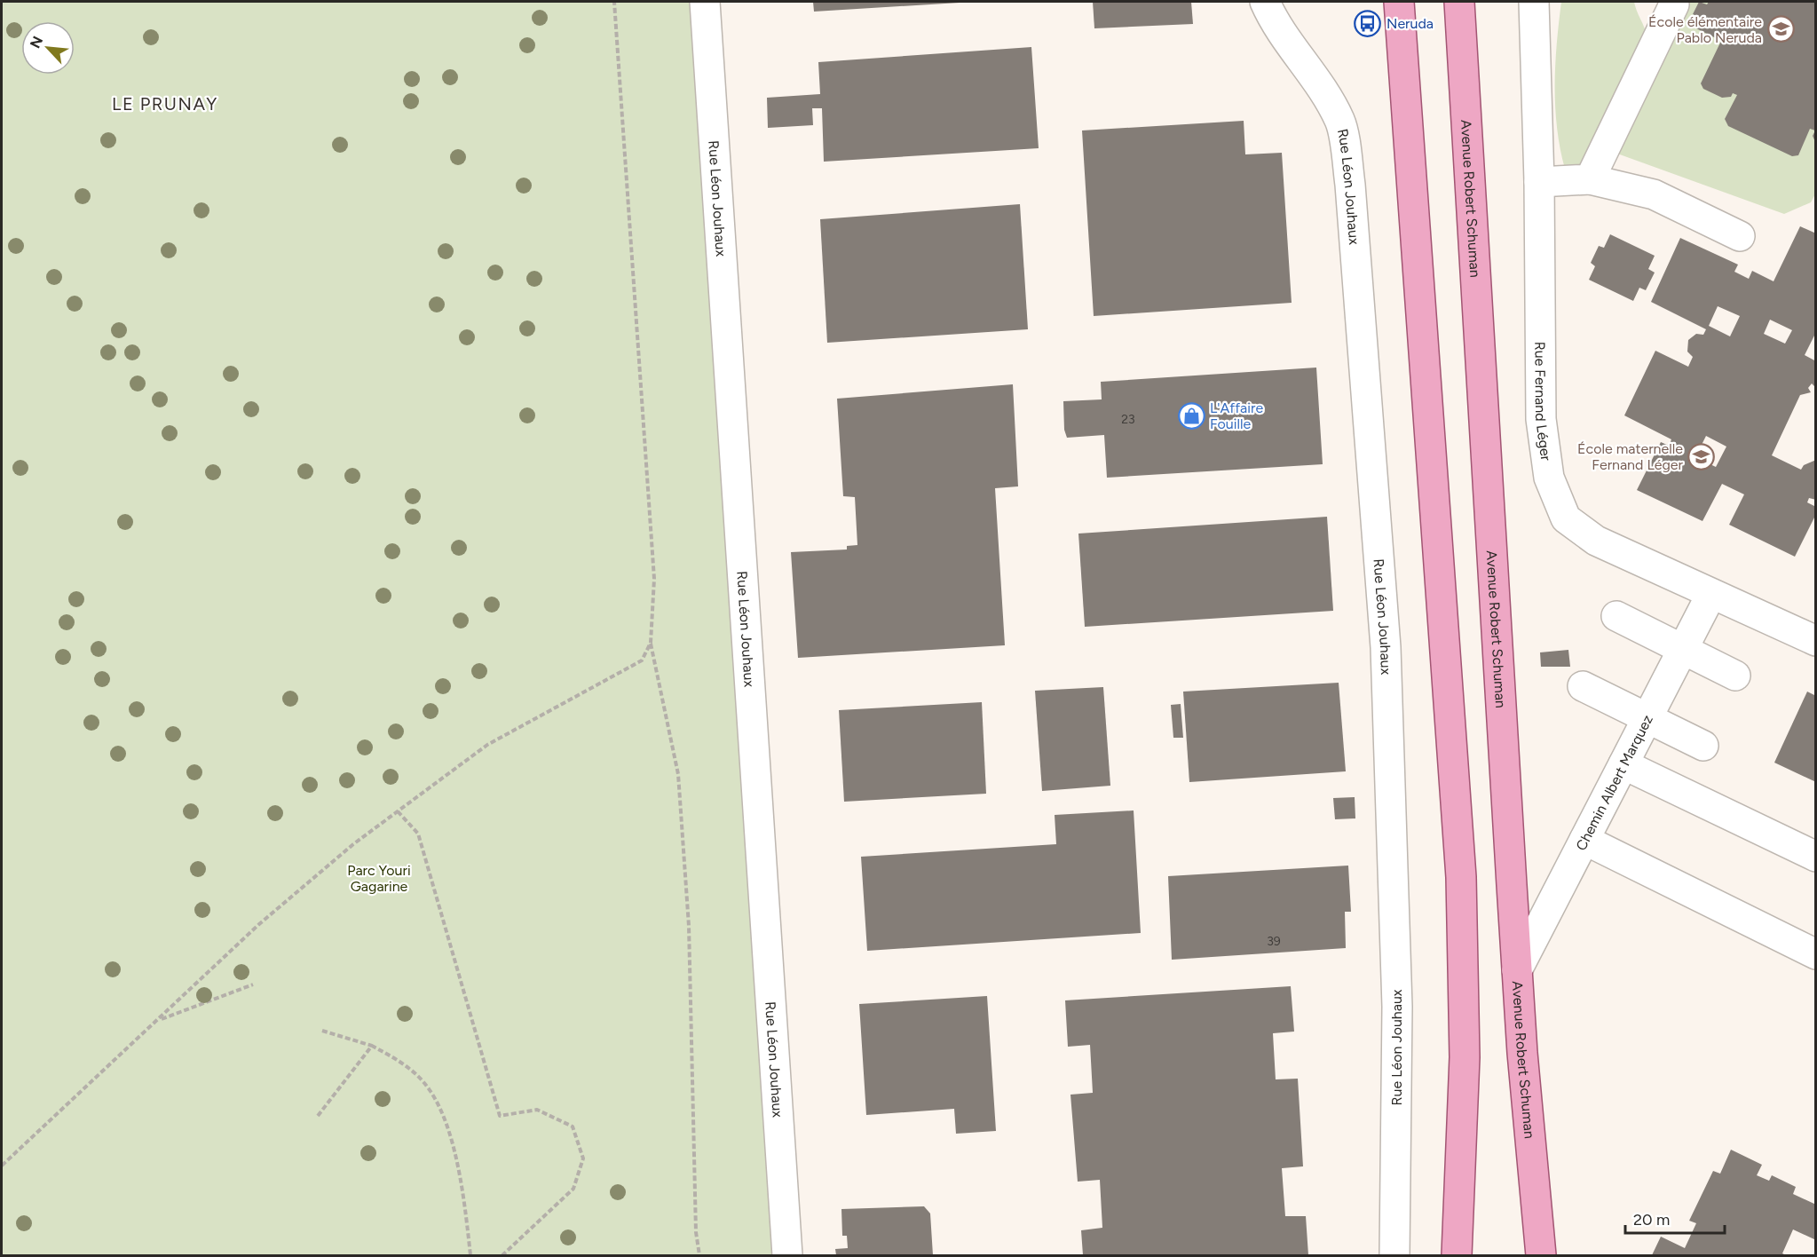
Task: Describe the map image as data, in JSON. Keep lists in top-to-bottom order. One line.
{"streets":{"main road":["Avenue Robert Schuman"],"street":["Rue Léon Jouhaux","Rue Fernand Léger","Chemin Albert Marquez"]},"crossings":[["Avenue Robert Schuman","Chemin Albert Marquez"],["Rue Fernand Léger","Chemin Albert Marquez"]],"districts":["LE PRUNAY"],"parks":["Parc Youri Gagarine"],"places":{"bus stop":["Neruda"],"school or university":["École élémentaire Pablo Neruda","École maternelle Fernand Léger"],"shop":["L'Affaire Fouille"]},"house_numbers":["23","39"],"scale_bar":"20 m","north":"top left"}
